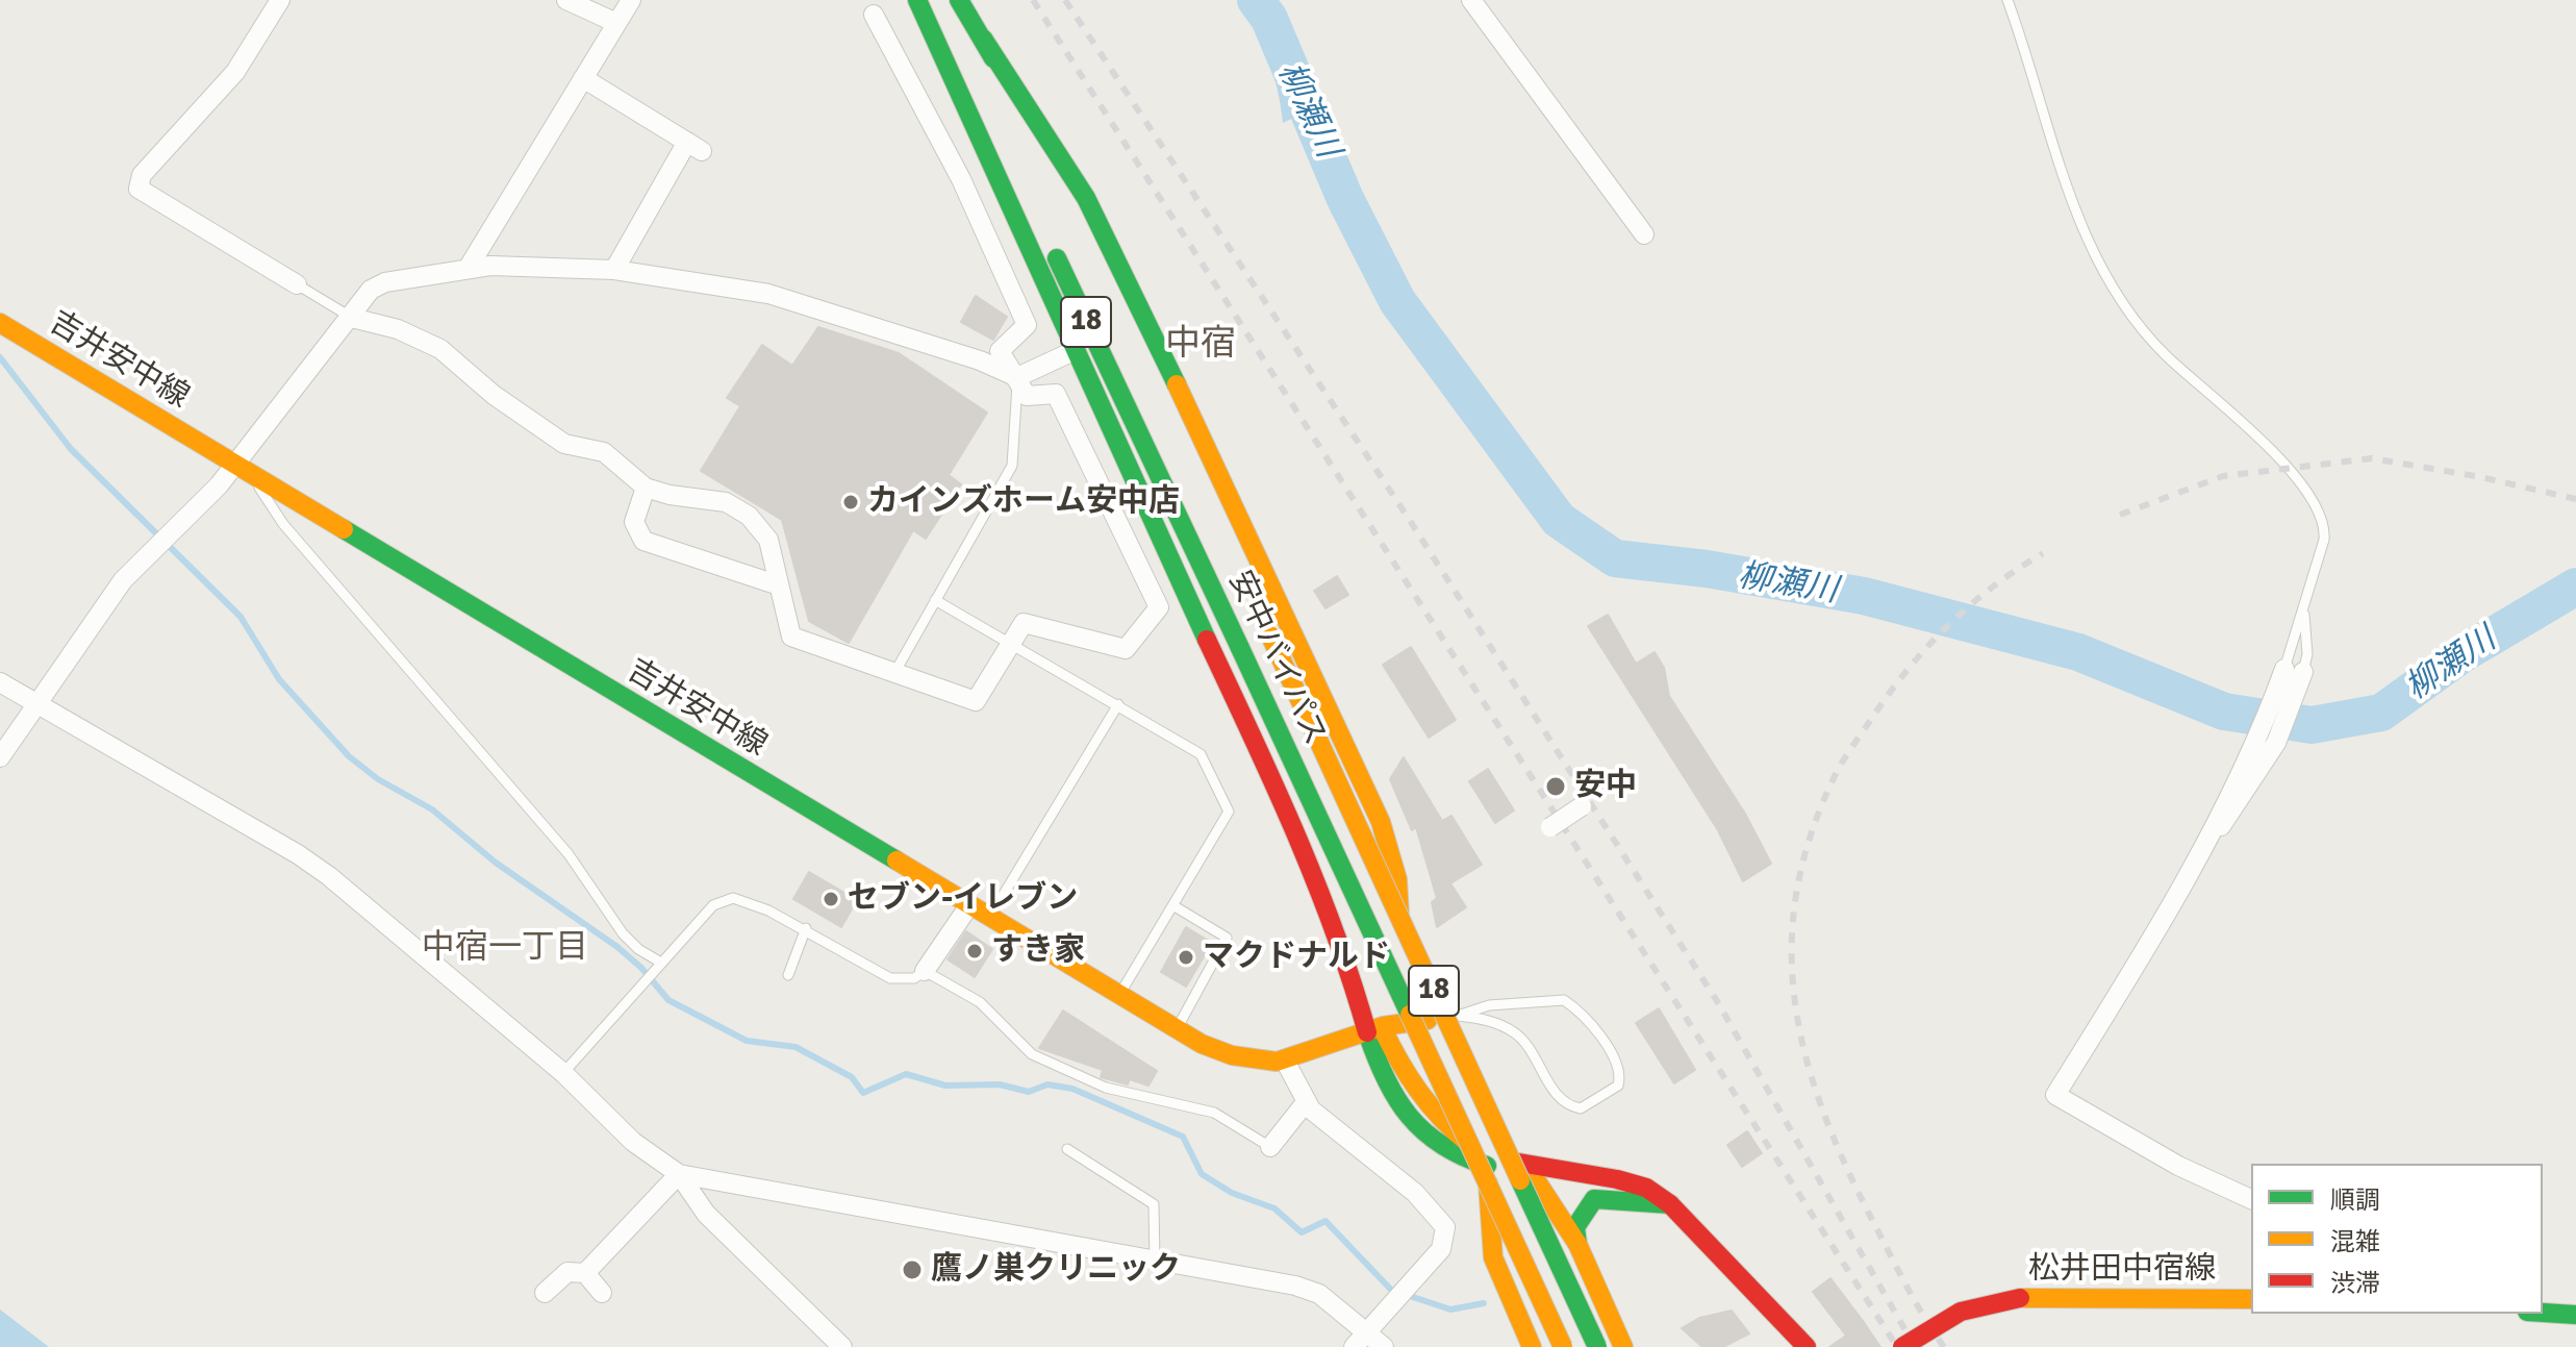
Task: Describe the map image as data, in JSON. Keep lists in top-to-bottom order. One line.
{"streets":{"main road":["18","吉井安中線","安中バイパス","松井田中宿線"]},"districts":["中宿","中宿一丁目"],"water":["柳瀬川"],"places":["カインズホーム安中店","安中","セブン-イレブン","すき家","マクドナルド","鷹ノ巣クリニック"],"legend":["順調","混雑","渋滞"]}
